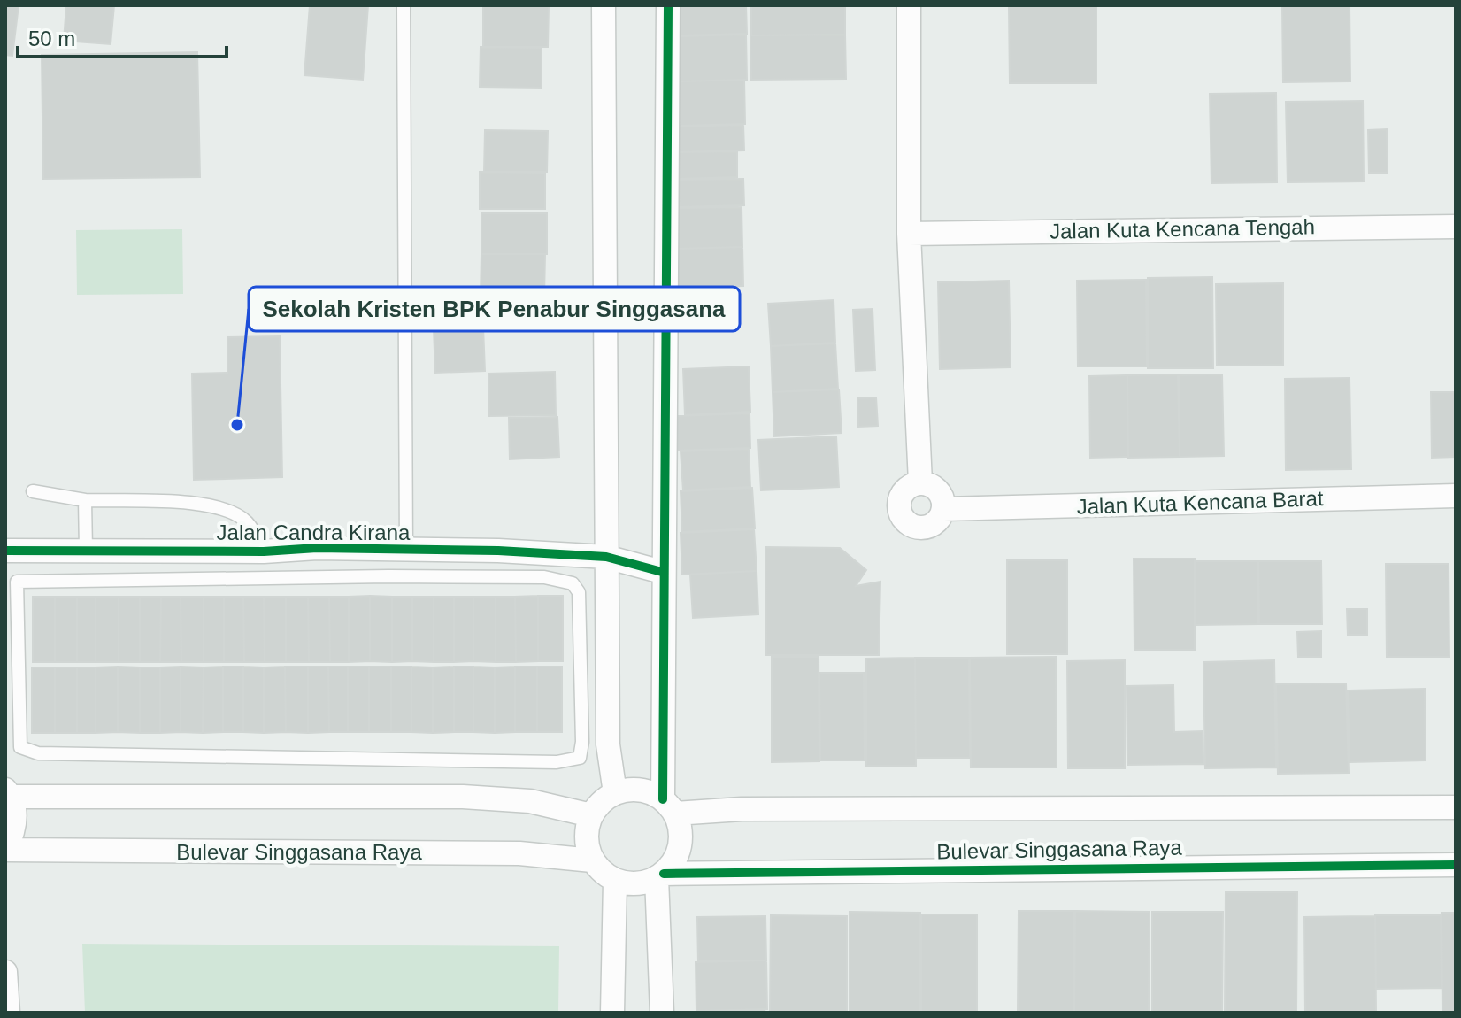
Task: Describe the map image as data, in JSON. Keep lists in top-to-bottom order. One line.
{"streets":{"street":["Jalan Kuta Kencana Tengah","Jalan Kuta Kencana Barat","Jalan Candra Kirana","Bulevar Singgasana Raya"]},"places":["Sekolah Kristen BPK Penabur Singgasana"],"scale_bar":"50 m"}
